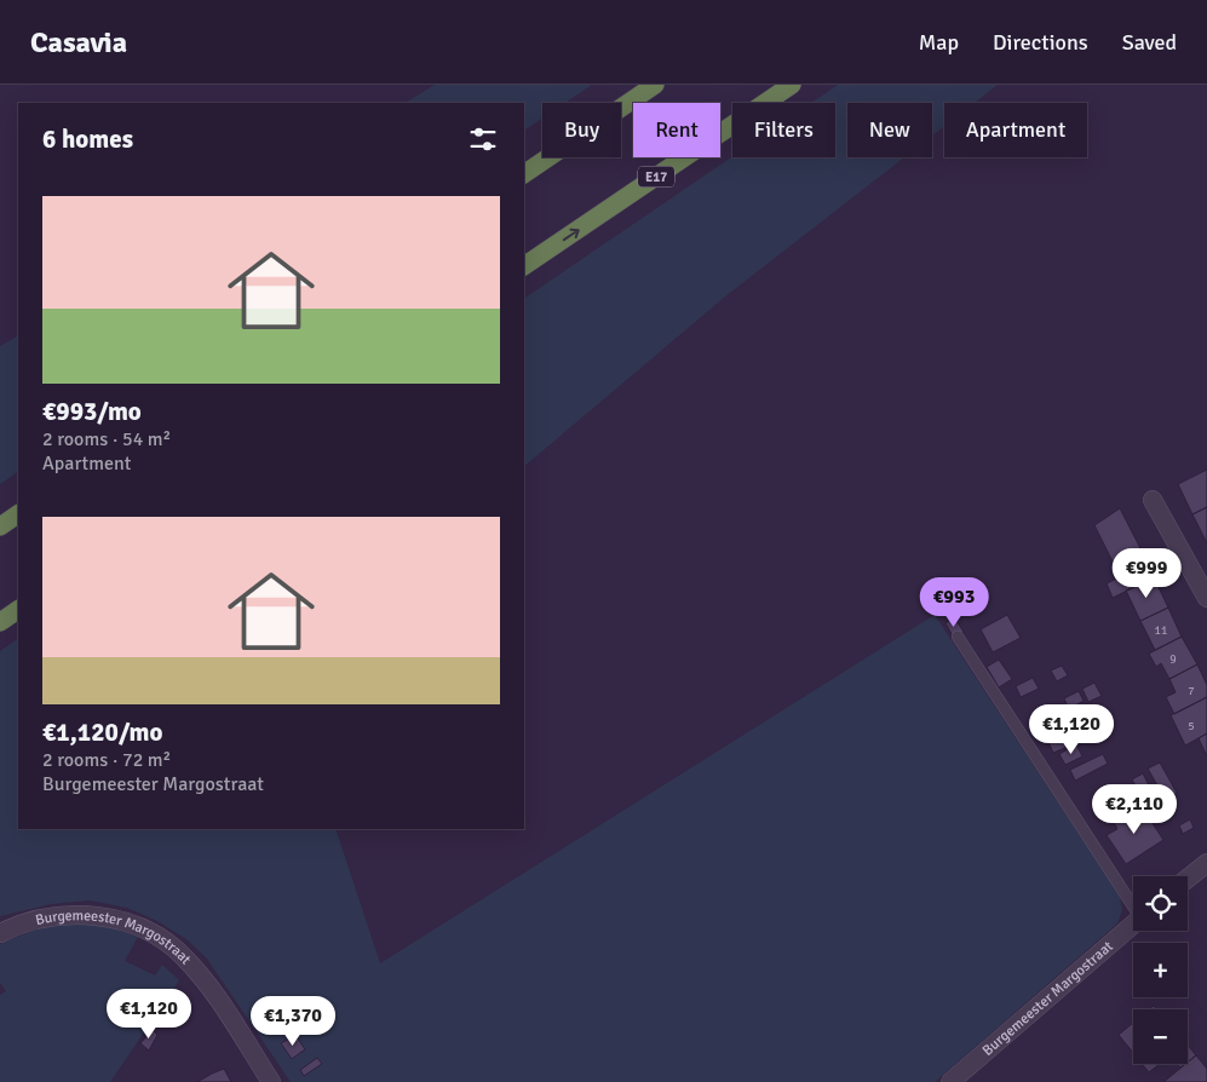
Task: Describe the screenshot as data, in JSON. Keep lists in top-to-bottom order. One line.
{"streets":{"highway":["E17"],"street":["Burgemeester Margostraat"]},"house_numbers":["11","9","7","5"],"page":{"header":"Casavia","nav":["Map","Directions","Saved"],"chip":["Buy","Rent","Filters","New","Apartment"],"heading":"6 homes","list":[{"name":"€993/mo","note":"2 rooms · 54 m² · Apartment"},{"name":"€1,120/mo","note":"2 rooms · 72 m² · Burgemeester Margostraat"}],"price":["€999","€993","€1,120","€2,110","€1,120","€1,370"],"map_buttons":["+","−"]}}
